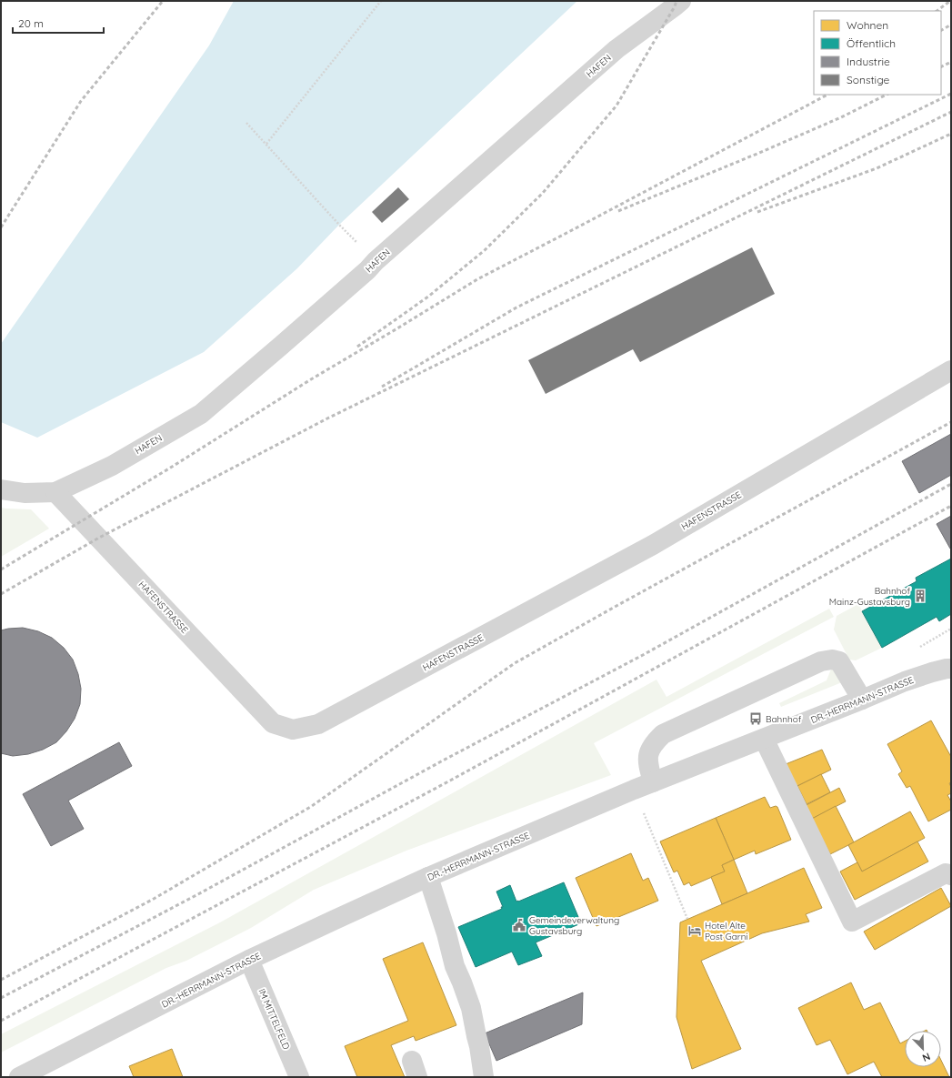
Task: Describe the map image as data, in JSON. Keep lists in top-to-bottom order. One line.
{"streets":{"street":["HAFEN","HAFENSTRASSE","DR.-HERRMANN-STRASSE","IM MITTELFELD"]},"crossings":[["HAFEN","HAFENSTRASSE"],["DR.-HERRMANN-STRASSE","IM MITTELFELD"]],"places":{"building":["Bahnhof Mainz-Gustavsburg"],"bus stop":["Bahnhof"],"public building":["Gemeindeverwaltung Gustavsburg"],"hotel":["Hotel Alte Post Garni"]},"legend":["Wohnen","Öffentlich","Industrie","Sonstige"],"scale_bar":"20 m","north":"bottom right"}
